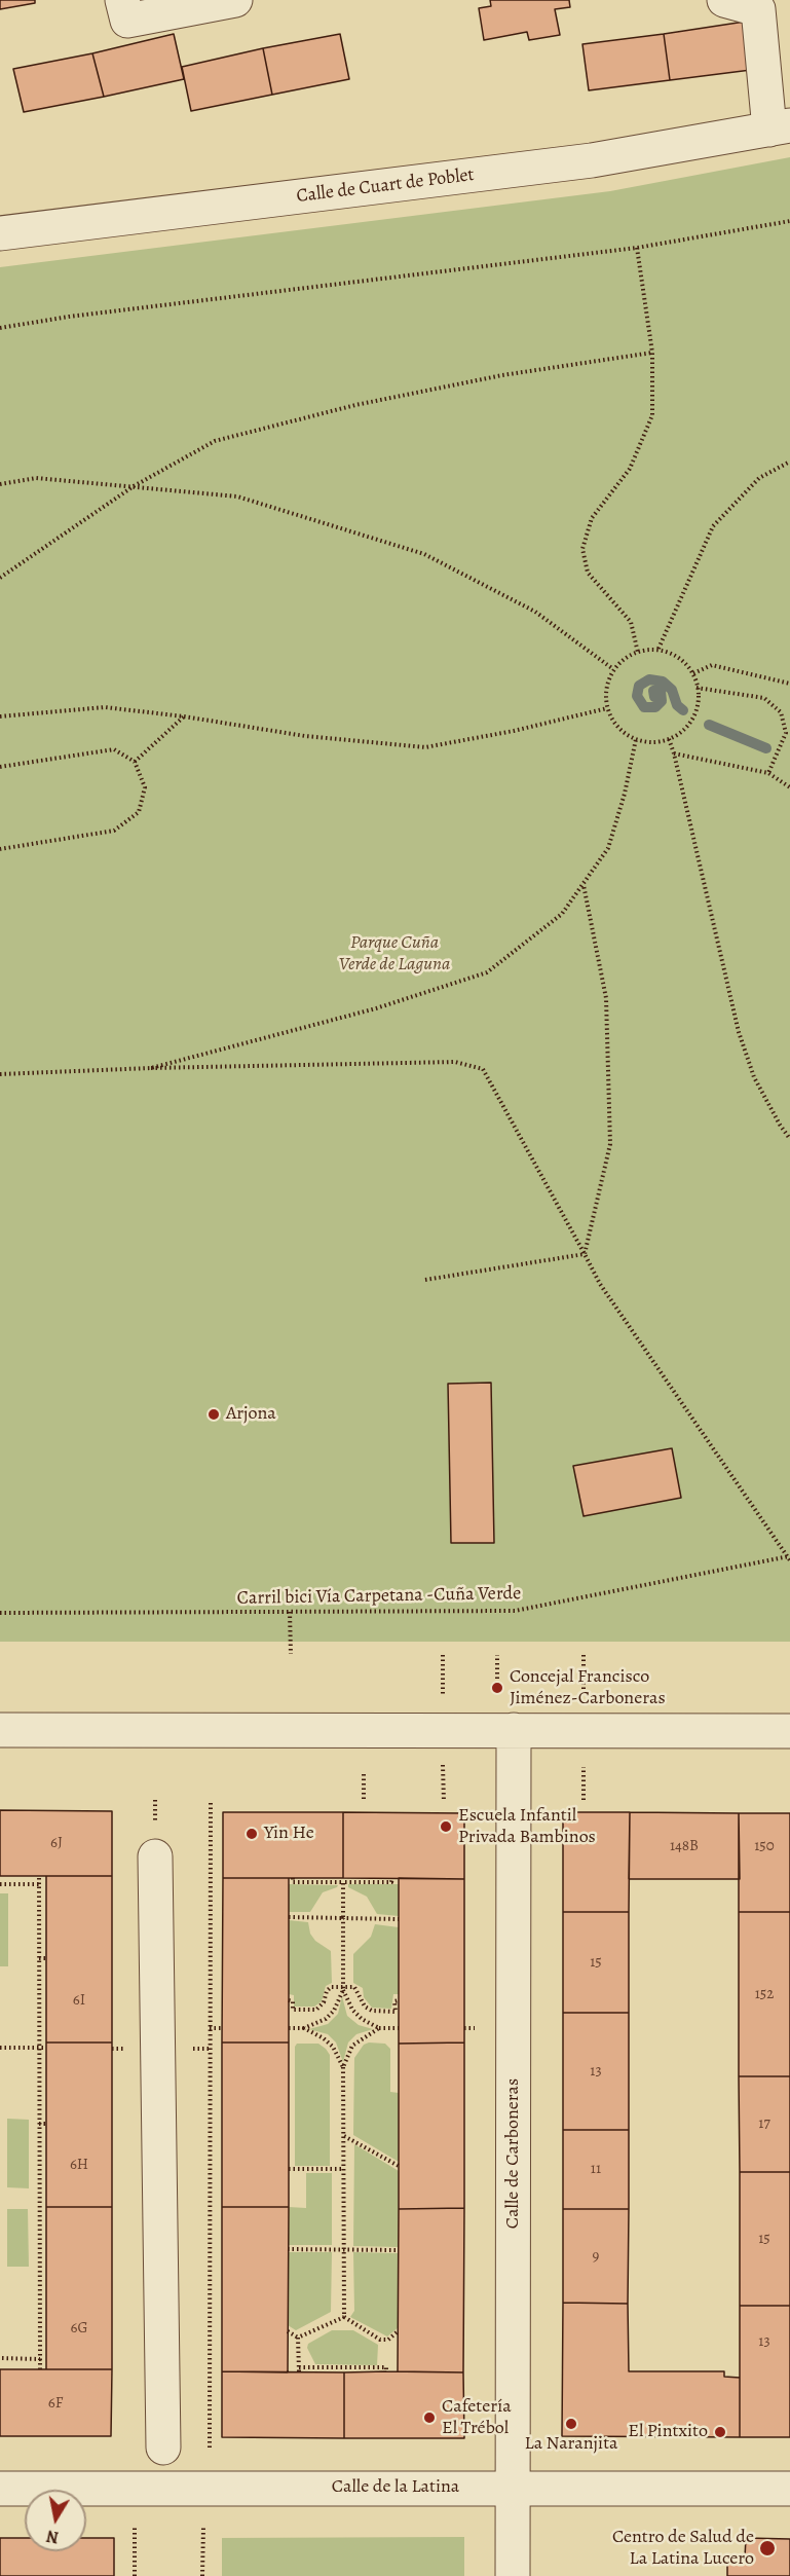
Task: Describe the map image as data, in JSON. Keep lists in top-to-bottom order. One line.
{"streets":{"street":["Calle de Cuart de Poblet","Calle de Carboneras","Calle de la Latina"],"path":["Carril bici Vía Carpetana -Cuña Verde"]},"crossings":[["Calle de Carboneras","Calle de la Latina"]],"parks":["Parque Cuña Verde de Laguna"],"places":["Arjona","Concejal Francisco Jiménez-Carboneras","Escuela Infantil Privada Bambinos","Yin He","Cafetería El Trébol","La Naranjita","El Pintxito","Centro de Salud de La Latina Lucero"],"house_numbers":["6J","148B","150","15","152","6I","13","17","6H","11","15","9","6G","13","6F"],"north":"bottom"}
